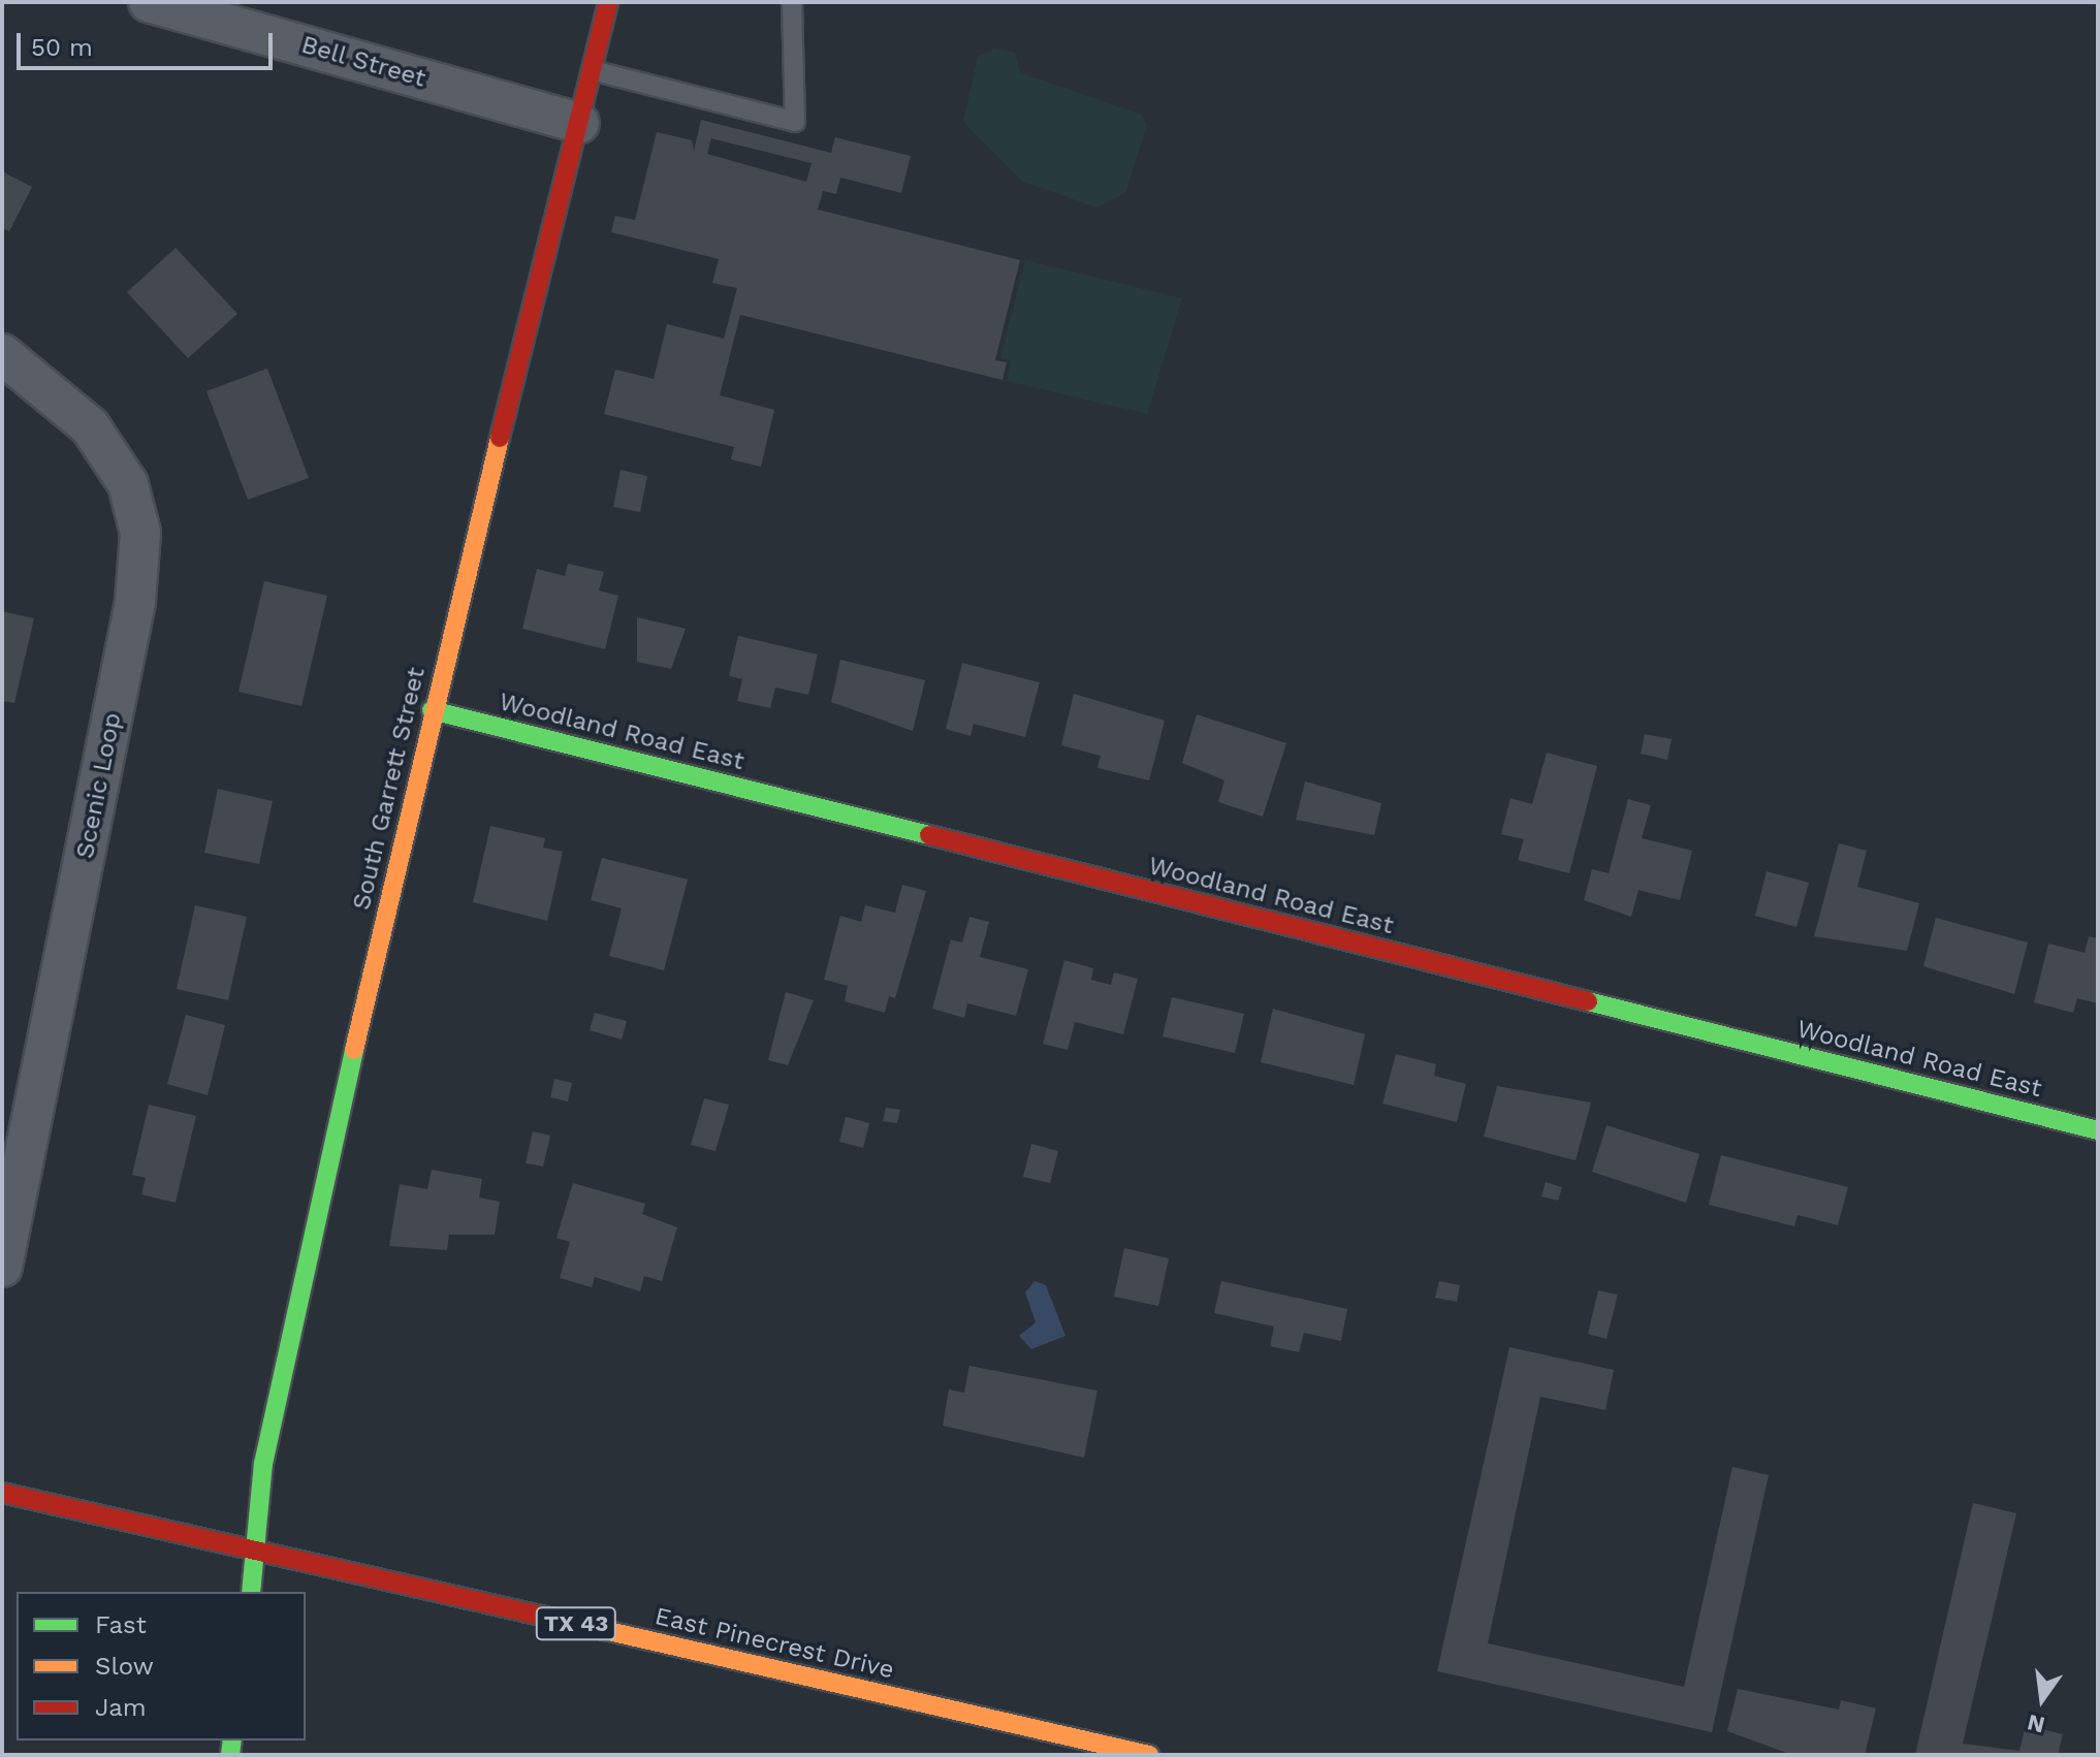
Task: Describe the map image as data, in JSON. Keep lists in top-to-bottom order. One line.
{"streets":{"street":["Bell Street","Woodland Road East","Scenic Loop","South Garrett Street","TX 43","East Pinecrest Drive"]},"crossings":[["Bell Street","South Garrett Street"],["Woodland Road East","South Garrett Street"],["South Garrett Street","East Pinecrest Drive"]],"legend":["Fast","Slow","Jam"],"scale_bar":"50 m","north":"bottom"}
